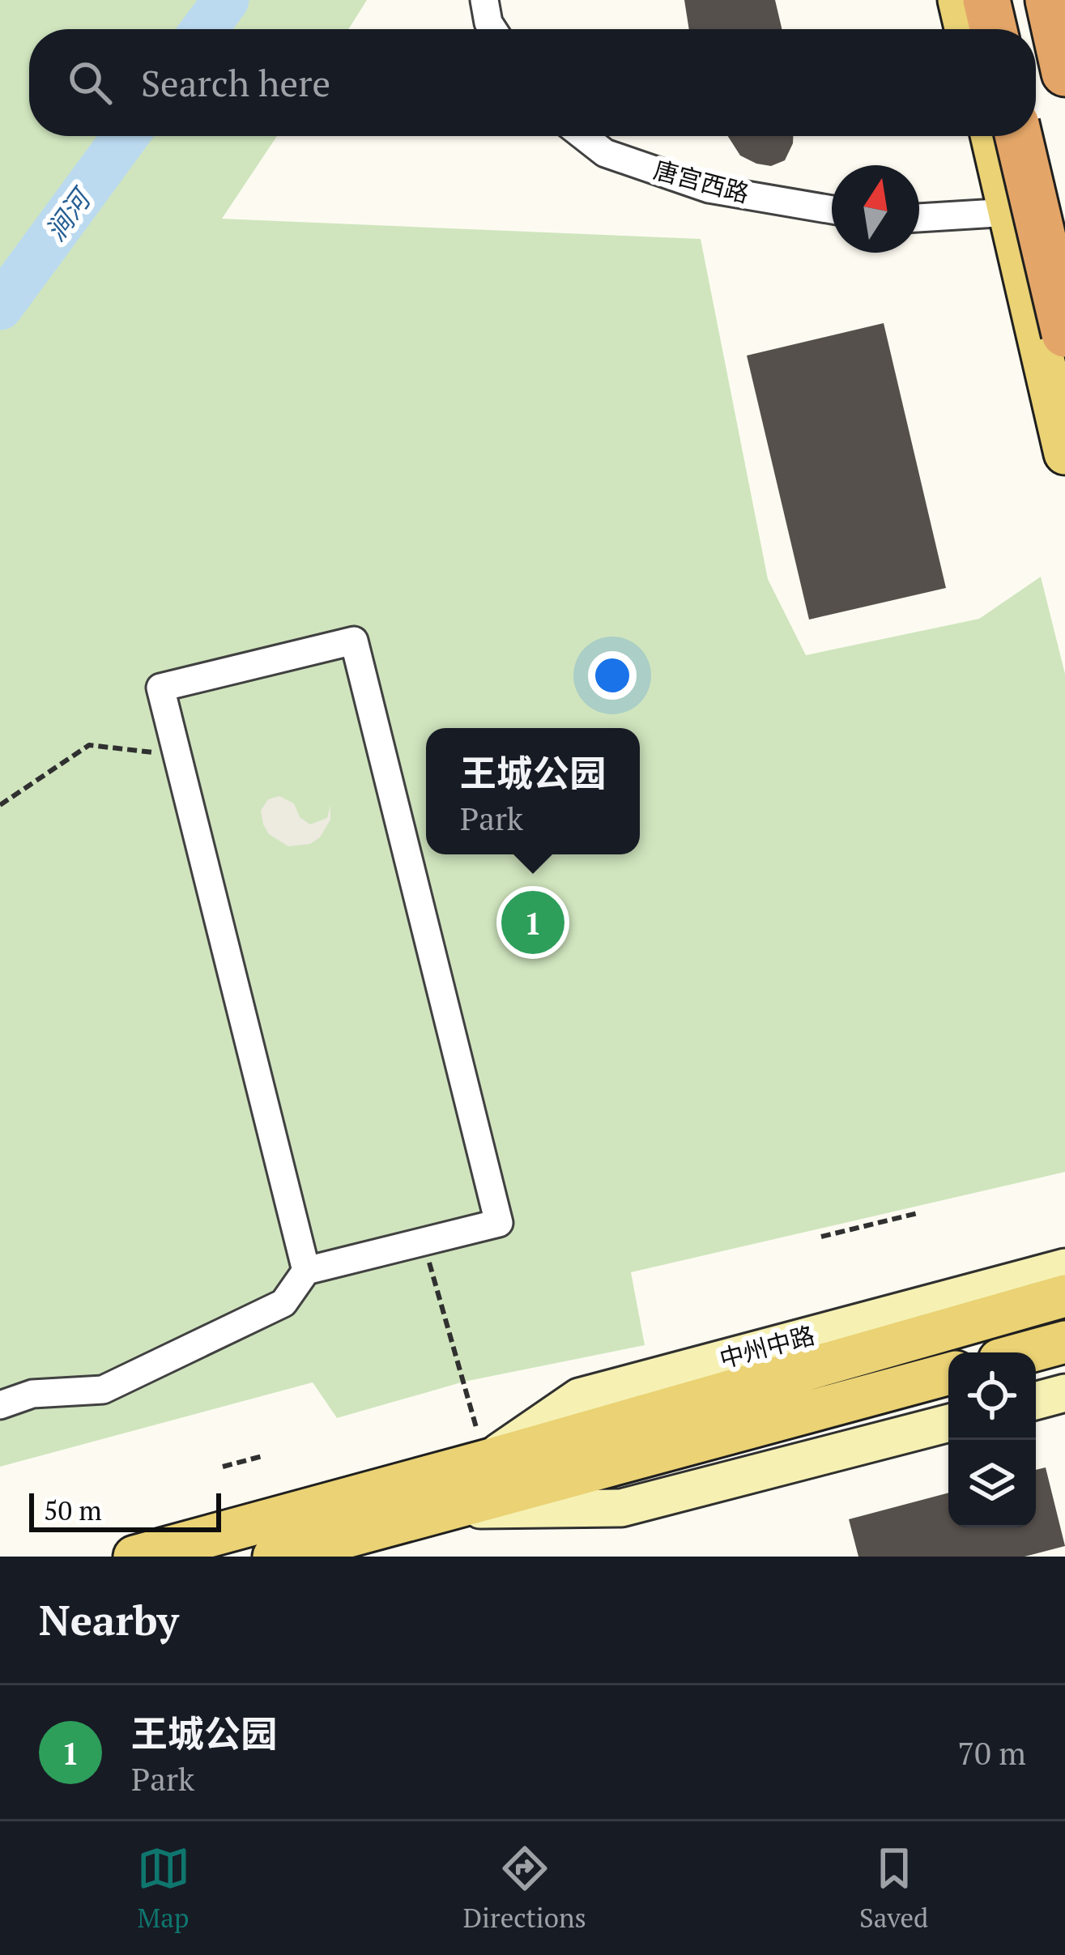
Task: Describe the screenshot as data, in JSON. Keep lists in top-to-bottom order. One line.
{"streets":{"main road":["中州中路"],"street":["唐宫西路"]},"water":["涧河"],"scale_bar":"50 m","north":"top","page":{"search":"Search here","popup":["王城公园","Park"],"pins":"1","scale":"50 m","heading":"Nearby","list":[{"mark":"1","name":"王城公园","note":"Park","value":"70 m"}],"nav":["Map","Directions","Saved"]}}
